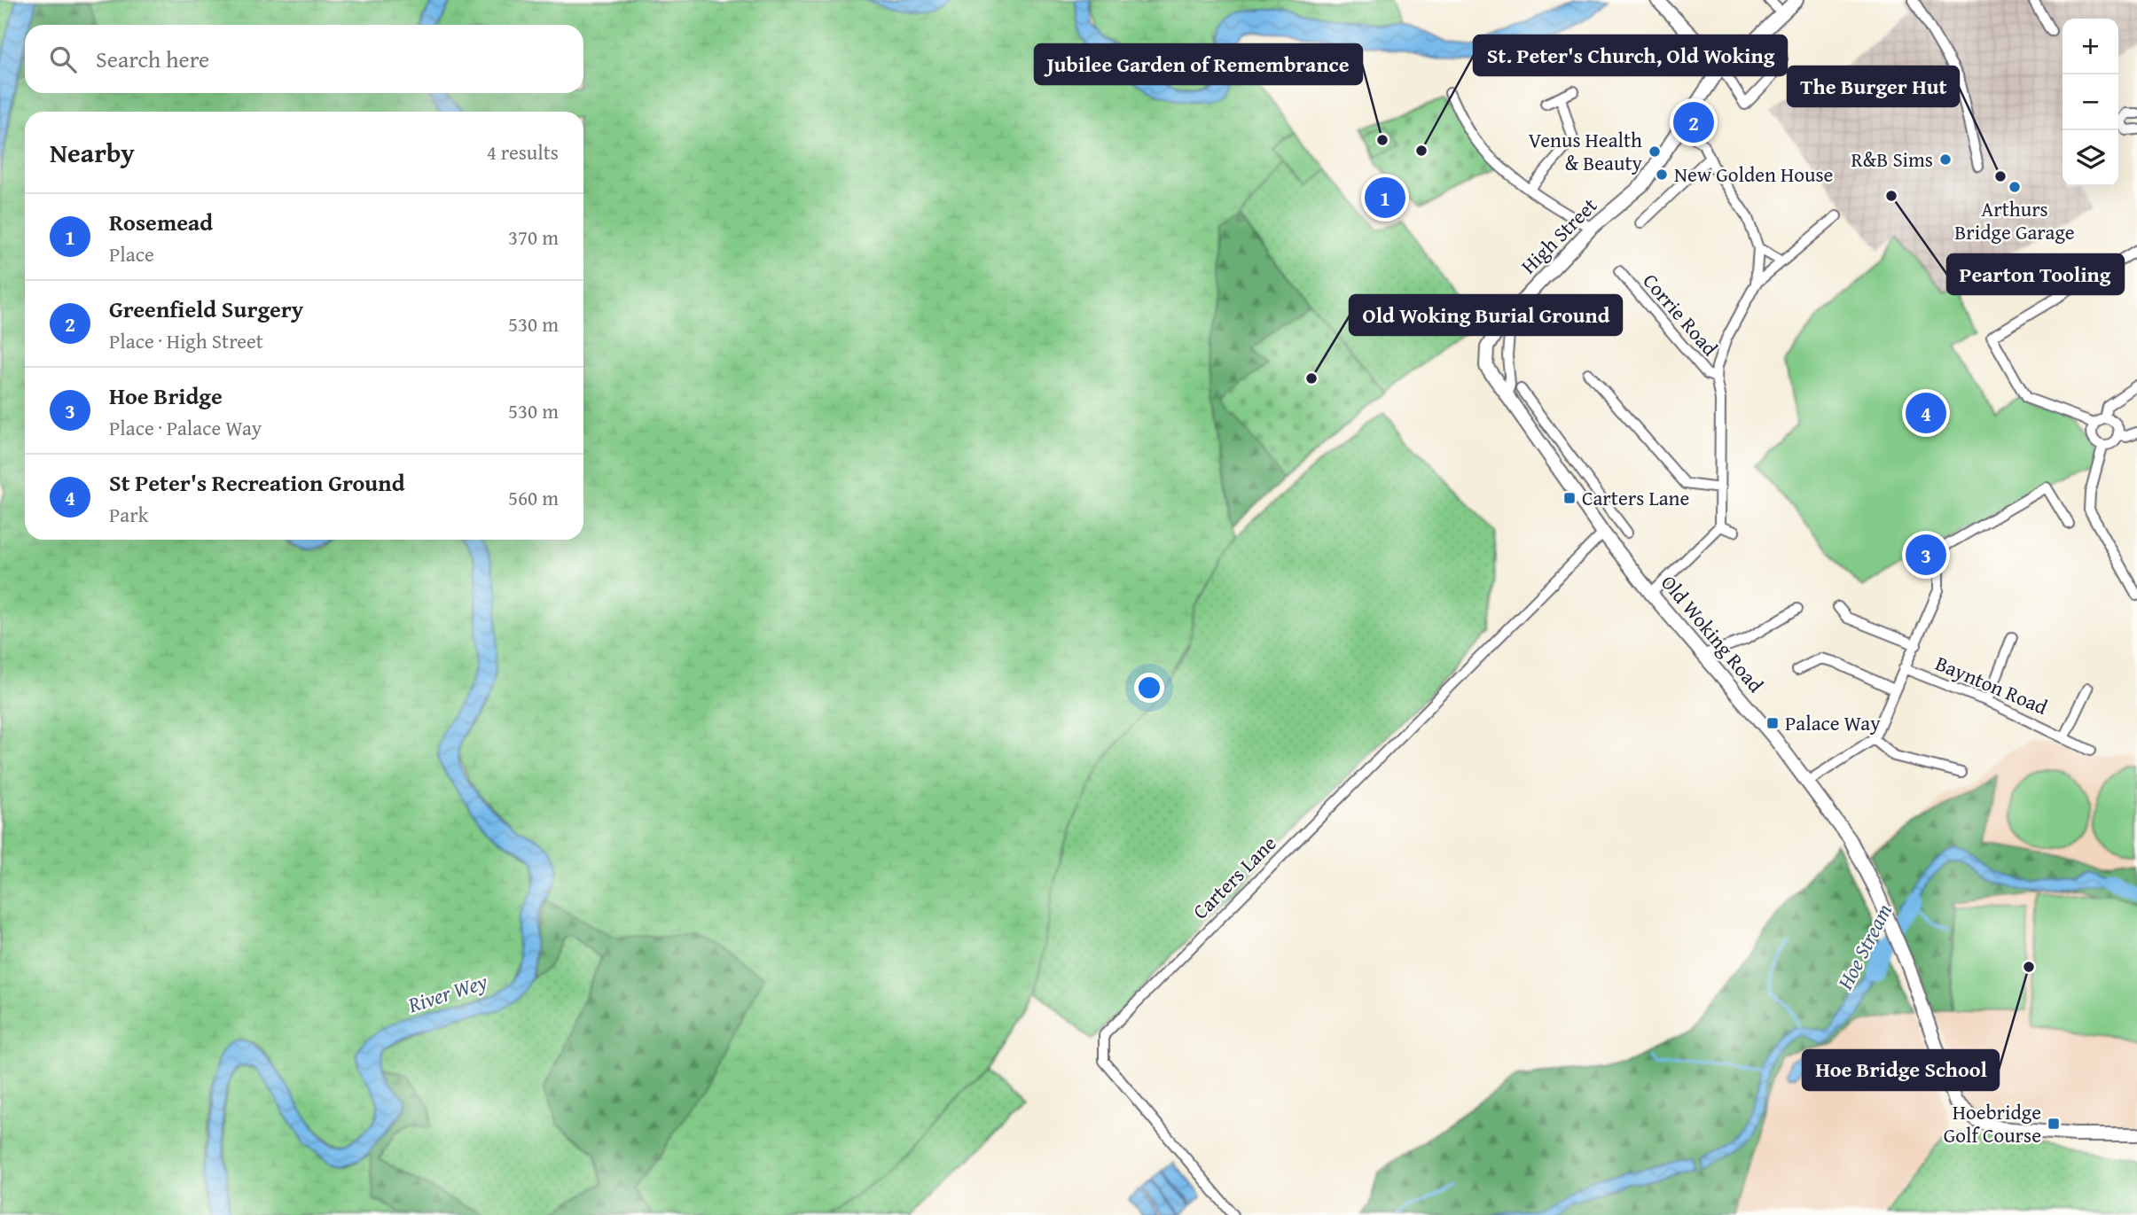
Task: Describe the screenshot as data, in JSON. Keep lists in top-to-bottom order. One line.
{"streets":{"main road":["High Street","Old Woking Road"],"street":["Corrie Road","Baynton Road","Carters Lane"]},"crossings":[["High Street","Old Woking Road"],["Old Woking Road","Carters Lane"]],"water":["Hoe Stream","River Wey"],"places":{"other":["Jubilee Garden of Remembrance","St. Peter's Church, Old Woking","Venus Health & Beauty","R&B Sims","New Golden House","The Burger Hut","Arthurs Bridge Garage","Pearton Tooling","Old Woking Burial Ground","Hoe Bridge School"],"transit":["Carters Lane","Palace Way","Hoebridge Golf Course"]},"page":{"map_buttons":["+","−"],"search":"Search here","pins":["2","1","4","3"],"heading":["Nearby","4 results"],"list":[{"mark":"1","name":"Rosemead","note":"Place","value":"370 m"},{"mark":"2","name":"Greenfield Surgery","note":"Place · High Street","value":"530 m"},{"mark":"3","name":"Hoe Bridge","note":"Place · Palace Way","value":"530 m"},{"mark":"4","name":"St Peter's Recreation Ground","note":"Park","value":"560 m"}]}}
